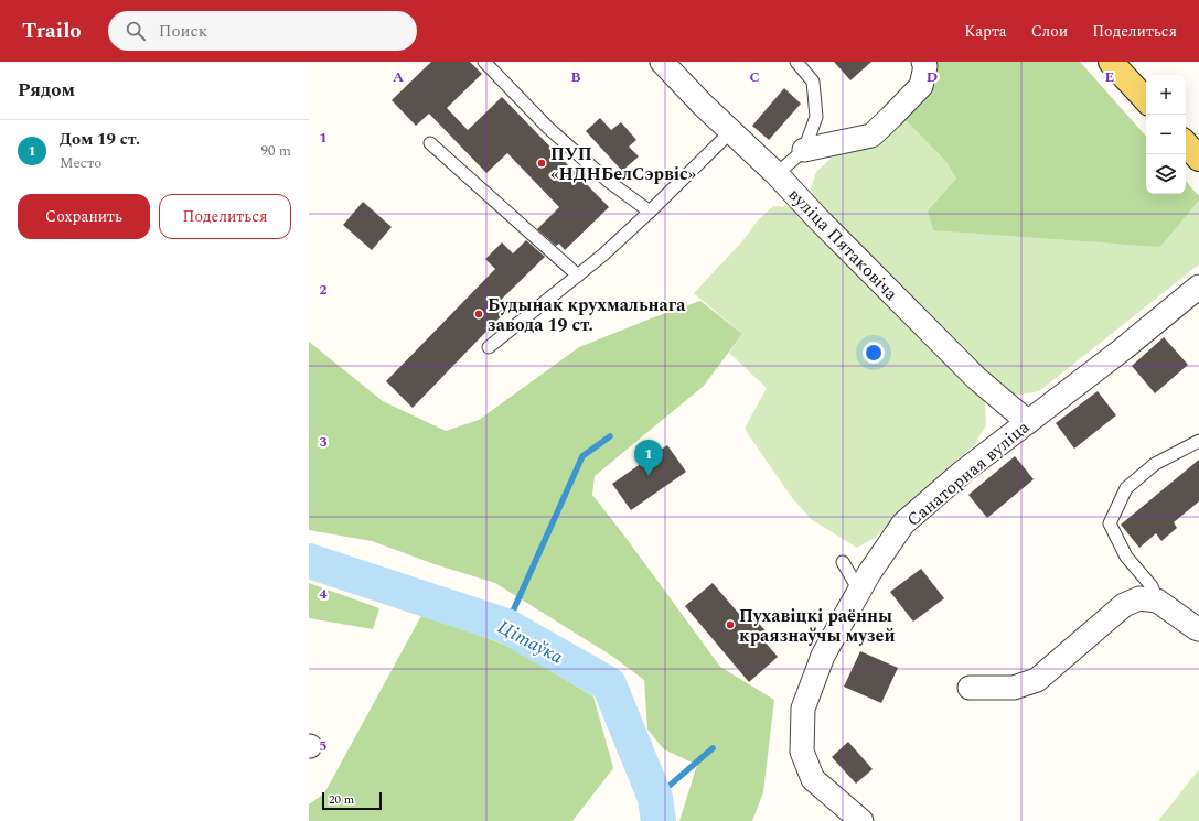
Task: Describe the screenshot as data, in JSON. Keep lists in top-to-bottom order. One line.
{"streets":{"street":["вуліца Пятаковіча","Санаторная вуліца"]},"crossings":[["вуліца Пятаковіча","Санаторная вуліца"]],"water":["Цітаўка"],"places":["ПУП «НДНБелСэрвіс»","Будынак крухмальнага завода 19 ст.","Пухавіцкі раённы краязнаўчы музей"],"scale_bar":"20 m","page":{"header":"Trailo","search":"Поиск","nav":["Карта","Слои","Поделиться"],"heading":"Рядом","map_buttons":["+","−"],"list":[{"mark":"1","name":"Дом 19 ст.","note":"Место","value":"90 m"}],"buttons":["Сохранить","Поделиться"],"pins":"1","scale":"20 m"},"grid":{"columns":["A","B","C","D","E"],"rows":["1","2","3","4","5"]}}
